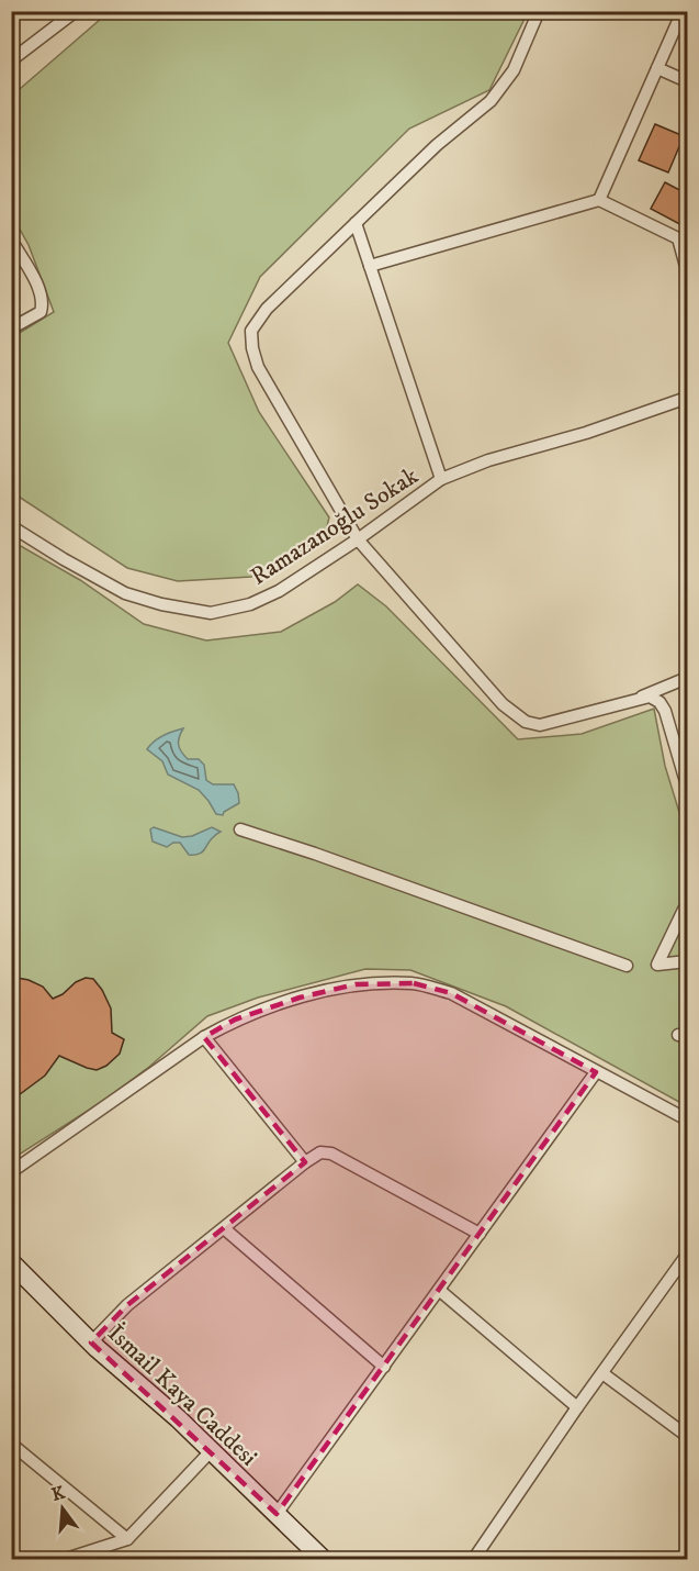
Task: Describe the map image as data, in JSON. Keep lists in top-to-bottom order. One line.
{"streets":{"street":["Ramazanoğlu Sokak","İsmail Kaya Caddesi"]},"north":"top"}
